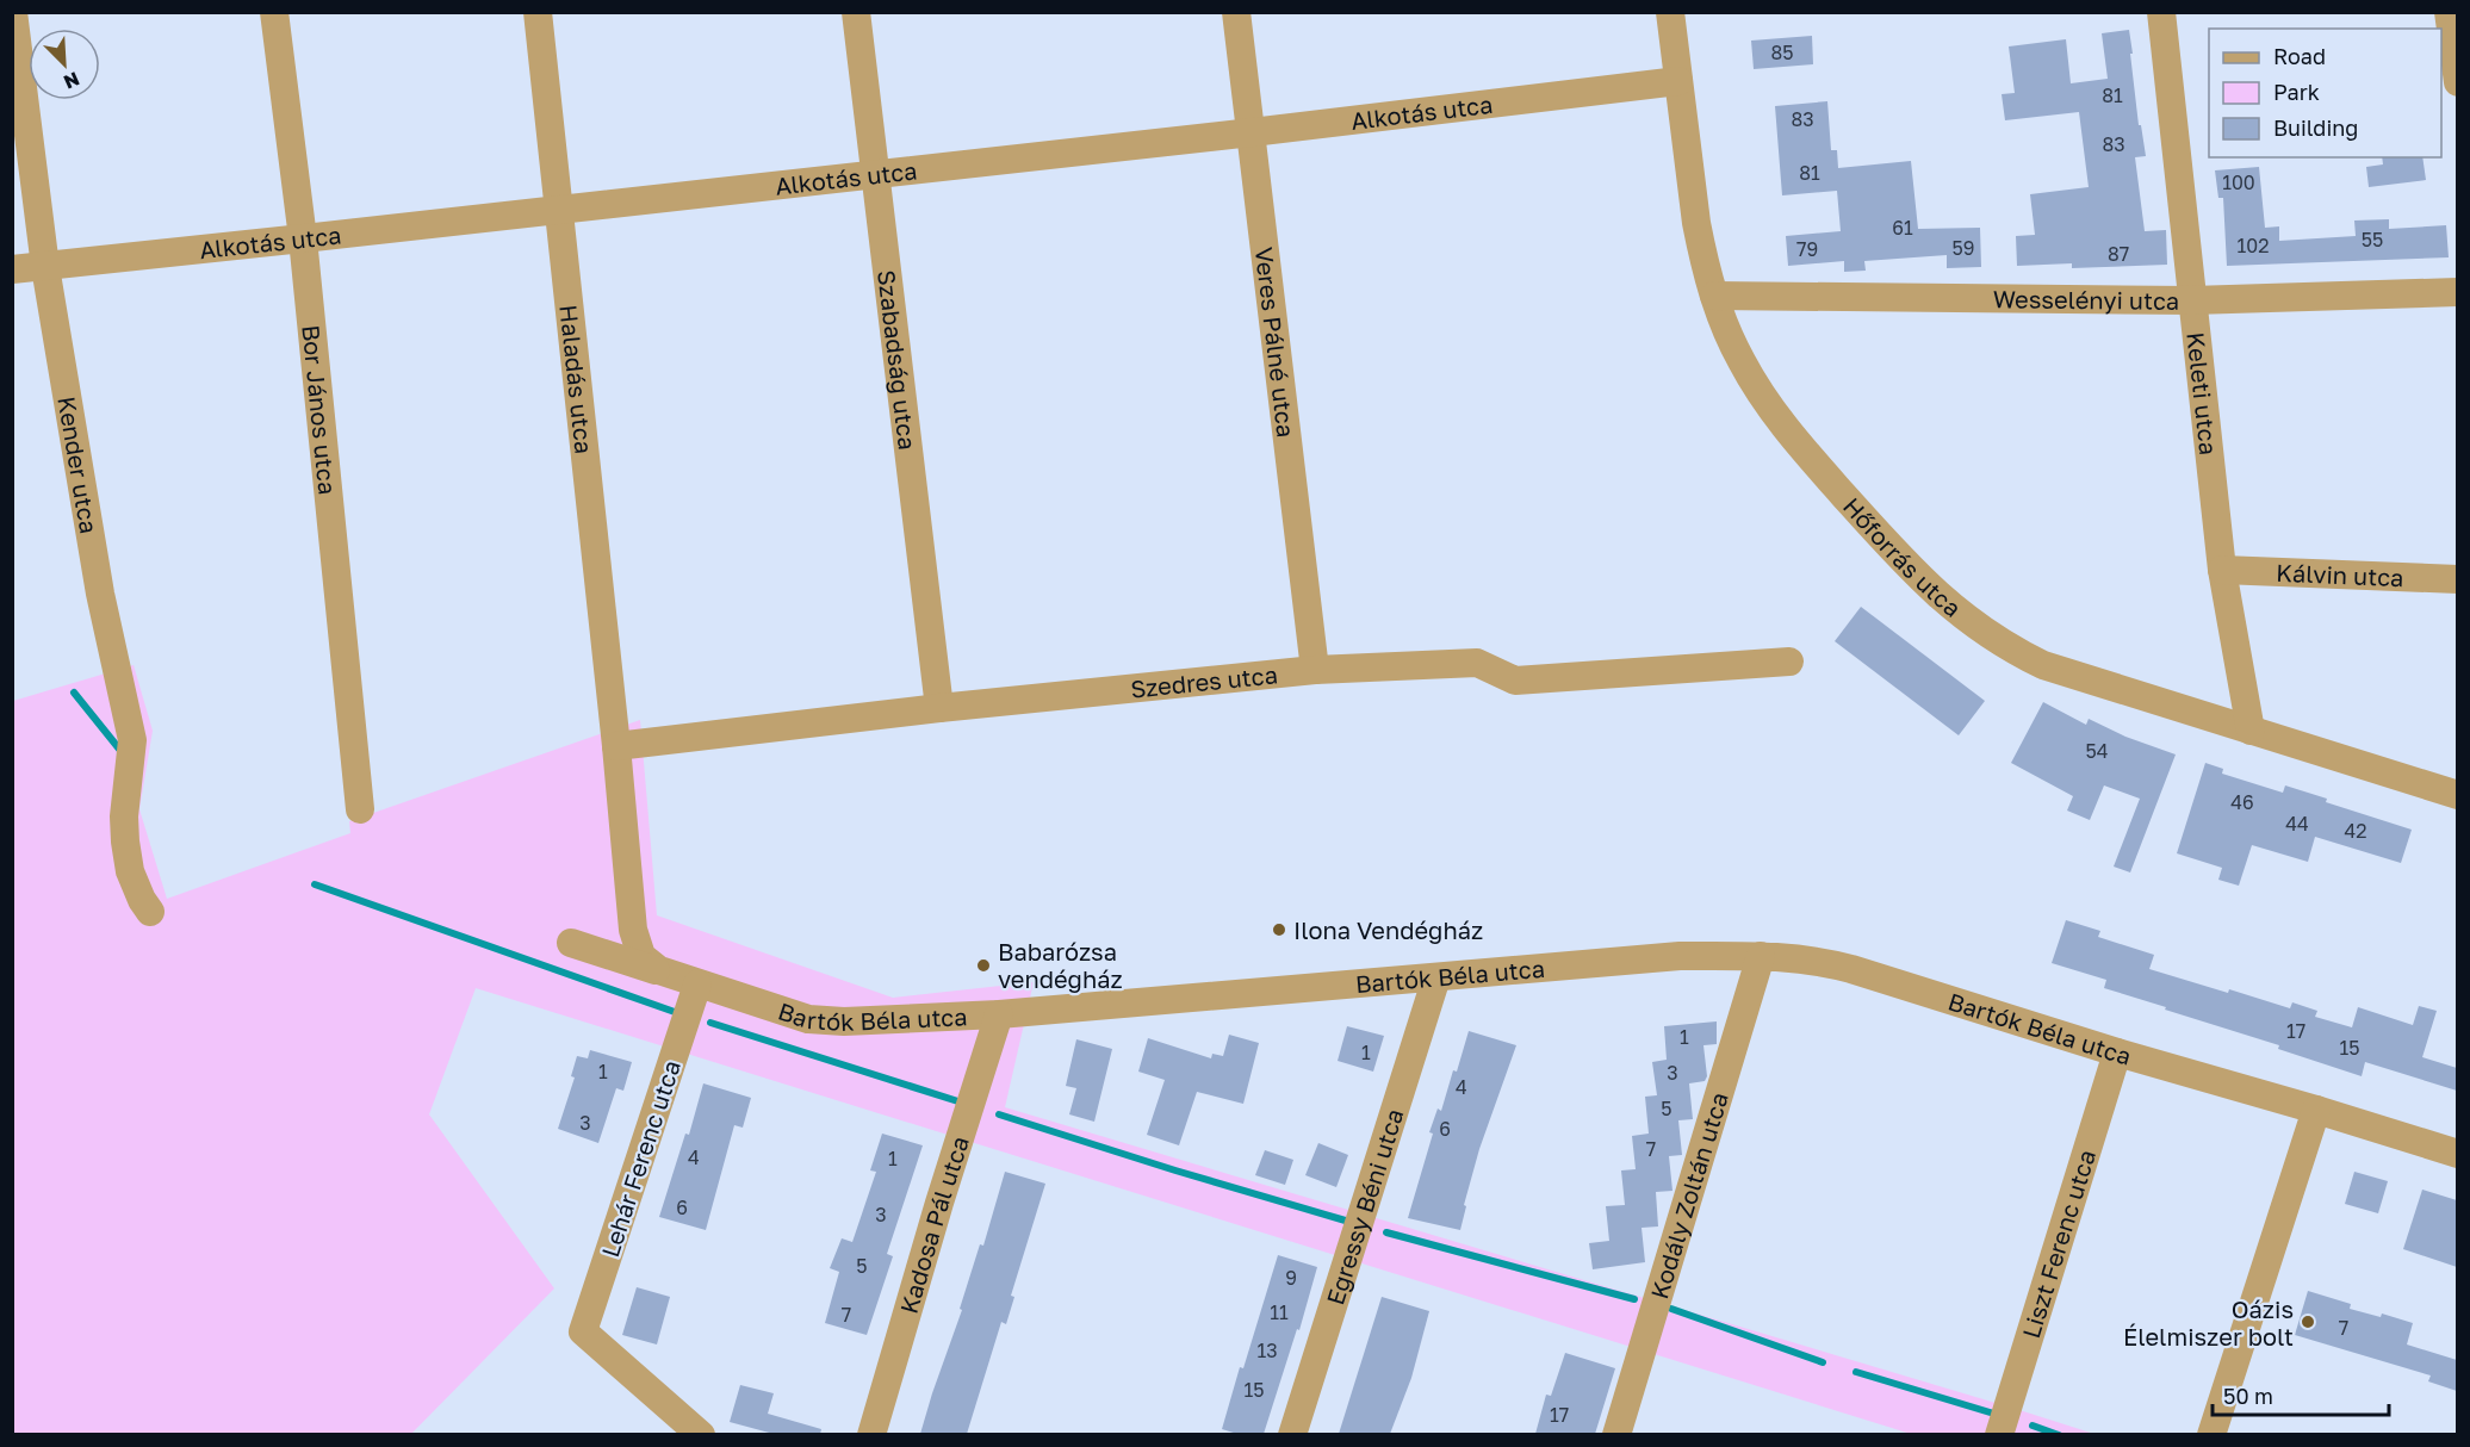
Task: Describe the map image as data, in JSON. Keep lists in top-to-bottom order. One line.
{"streets":{"street":["Alkotás utca","Wesselényi utca","Veres Pálné utca","Szabadság utca","Haladás utca","Keleti utca","Bor János utca","Kender utca","Hőforrás utca","Kálvin utca","Szedres utca","Bartók Béla utca","Lehár Ferenc utca","Kodály Zoltán utca","Egressy Béni utca","Kadosa Pál utca","Liszt Ferenc utca"]},"crossings":[["Alkotás utca","Veres Pálné utca"],["Alkotás utca","Szabadság utca"],["Alkotás utca","Haladás utca"],["Alkotás utca","Bor János utca"],["Alkotás utca","Kender utca"],["Alkotás utca","Hőforrás utca"],["Wesselényi utca","Keleti utca"],["Wesselényi utca","Hőforrás utca"],["Veres Pálné utca","Szedres utca"],["Szabadság utca","Szedres utca"],["Haladás utca","Szedres utca"],["Keleti utca","Hőforrás utca"],["Keleti utca","Kálvin utca"],["Bartók Béla utca","Lehár Ferenc utca"],["Bartók Béla utca","Kodály Zoltán utca"],["Bartók Béla utca","Egressy Béni utca"],["Bartók Béla utca","Kadosa Pál utca"],["Bartók Béla utca","Liszt Ferenc utca"]],"places":["Ilona Vendégház","Babarózsa vendégház","Oázis Élelmiszer bolt"],"house_numbers":["85","81","83","83","81","100","61","55","102","59","79","87","54","46","44","42","17","1","15","1","1","3","4","5","3","6","7","4","1","6","3","5","9","11","7","7","13","15","17"],"legend":["Road","Park","Building"],"scale_bar":"50 m","north":"bottom right"}
